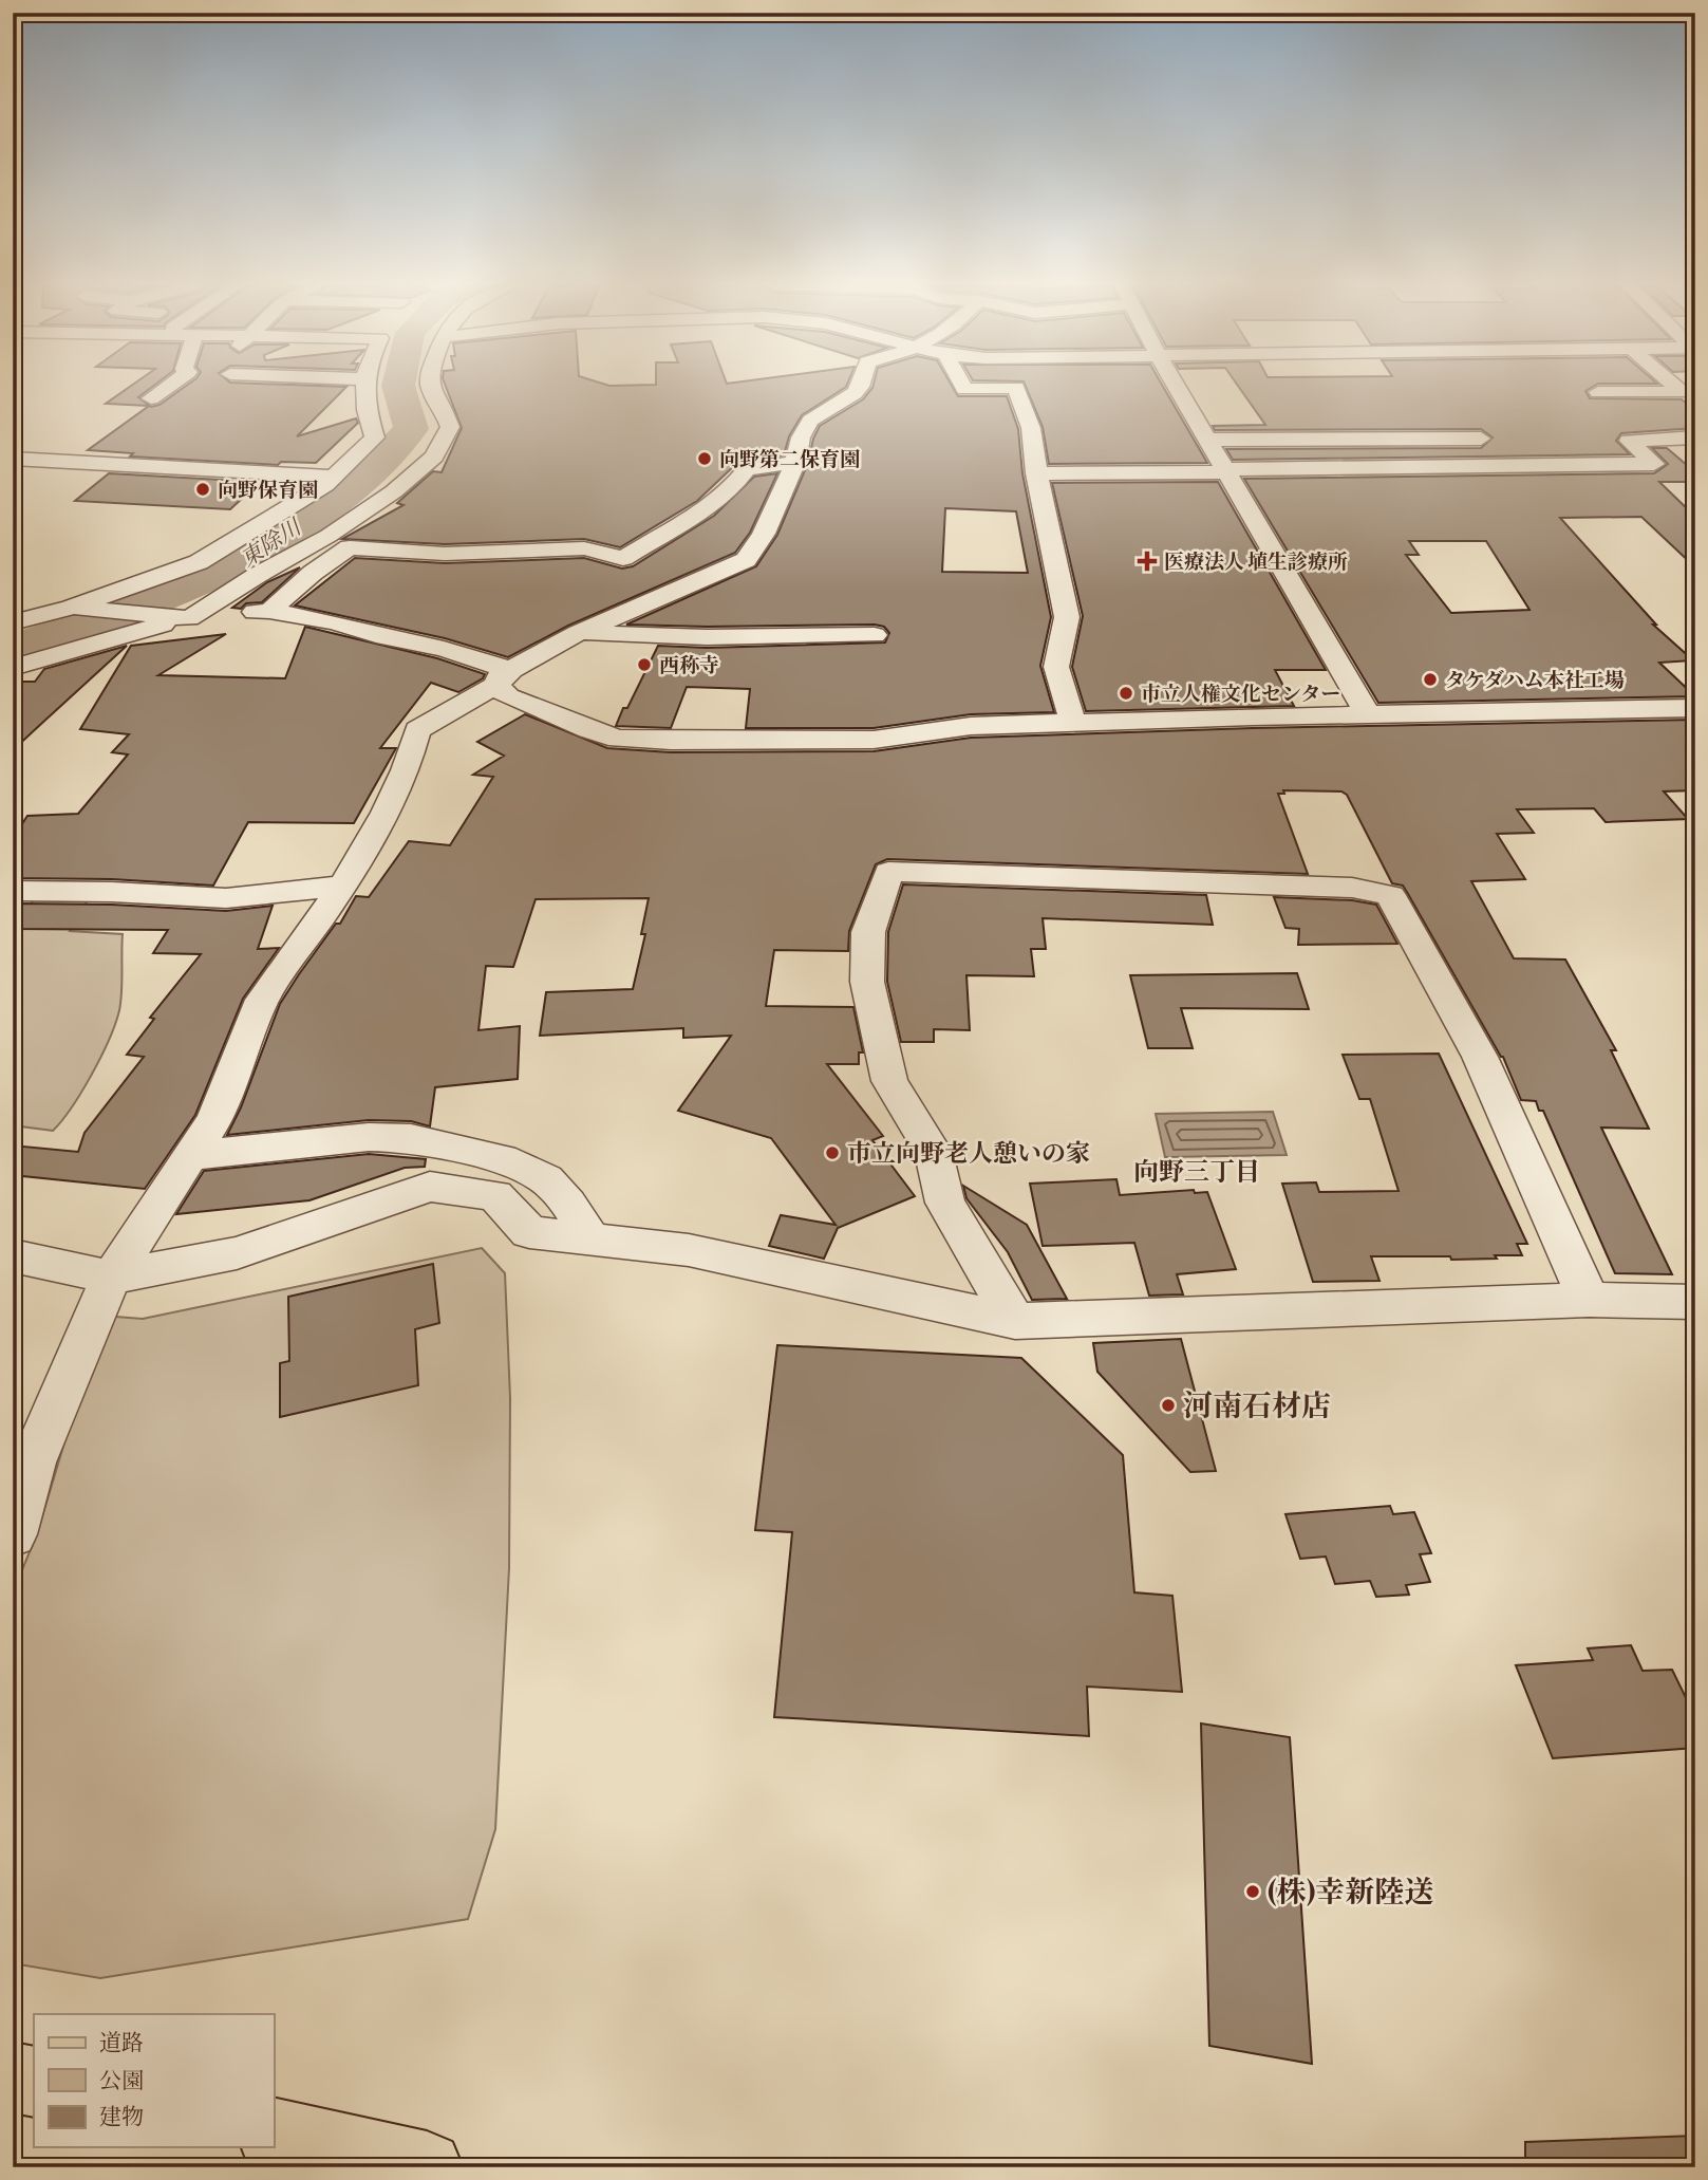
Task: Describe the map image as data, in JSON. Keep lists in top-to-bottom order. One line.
{"districts":["向野三丁目"],"water":["東除川"],"places":{"other":["向野第二保育園","向野保育園","西称寺","タケダハム本社工場","市立人権文化センター","市立向野老人憩いの家","河南石材店","(株)幸新陸送"],"health":["医療法人 埴生診療所"]},"legend":["道路","公園","建物"]}
